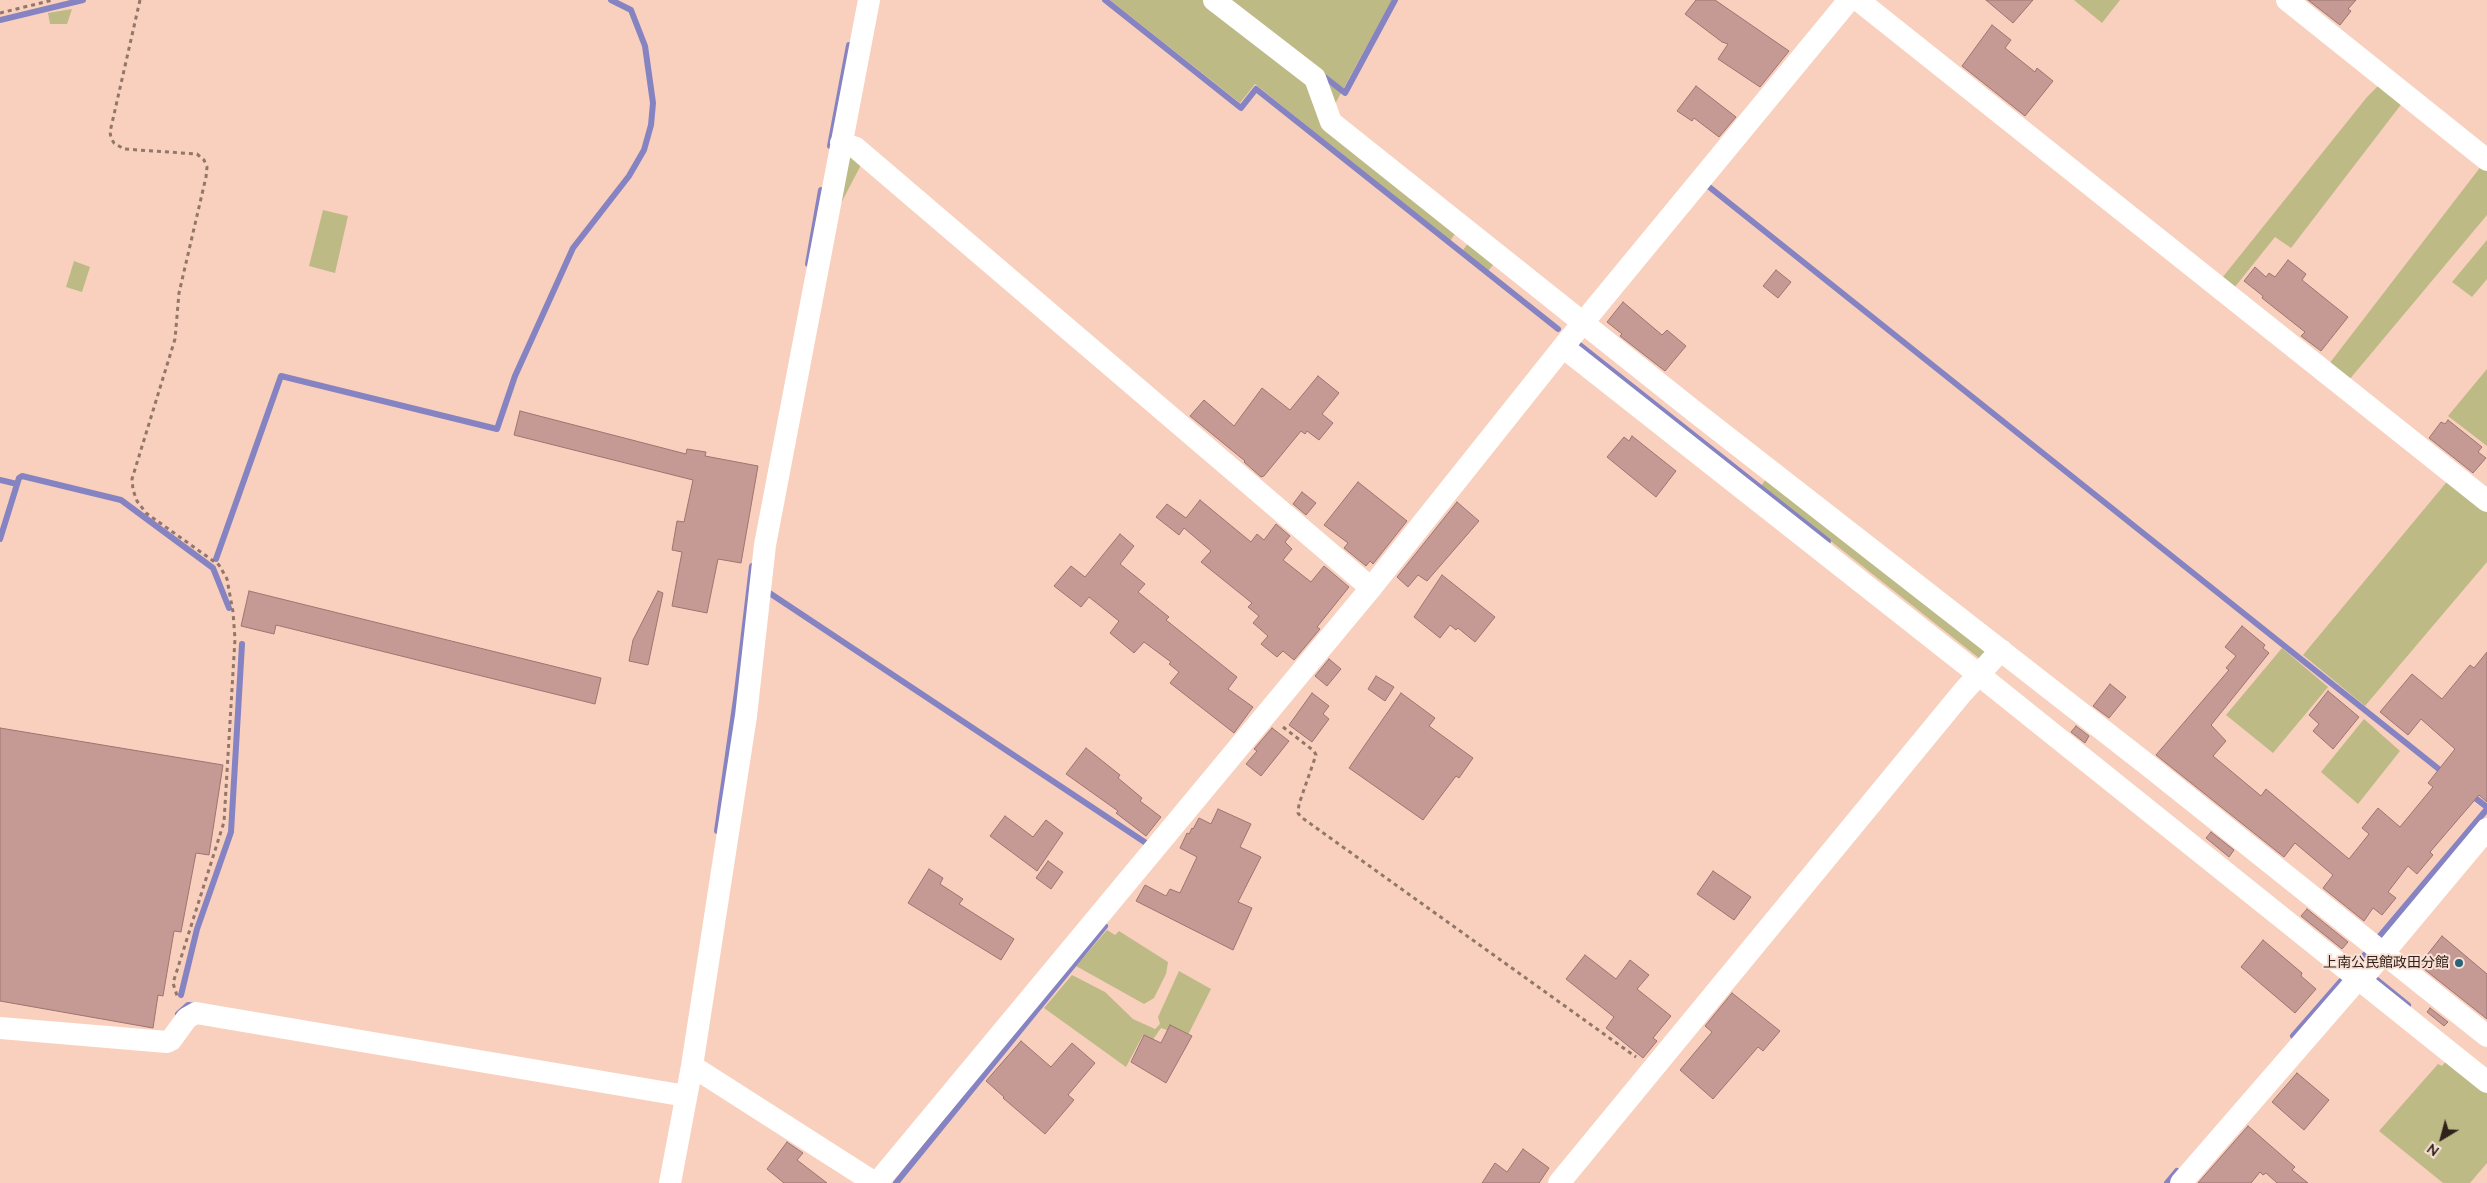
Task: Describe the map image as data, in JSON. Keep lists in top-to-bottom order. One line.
{"places":["上南公民館政田分館"],"north":"bottom left"}
